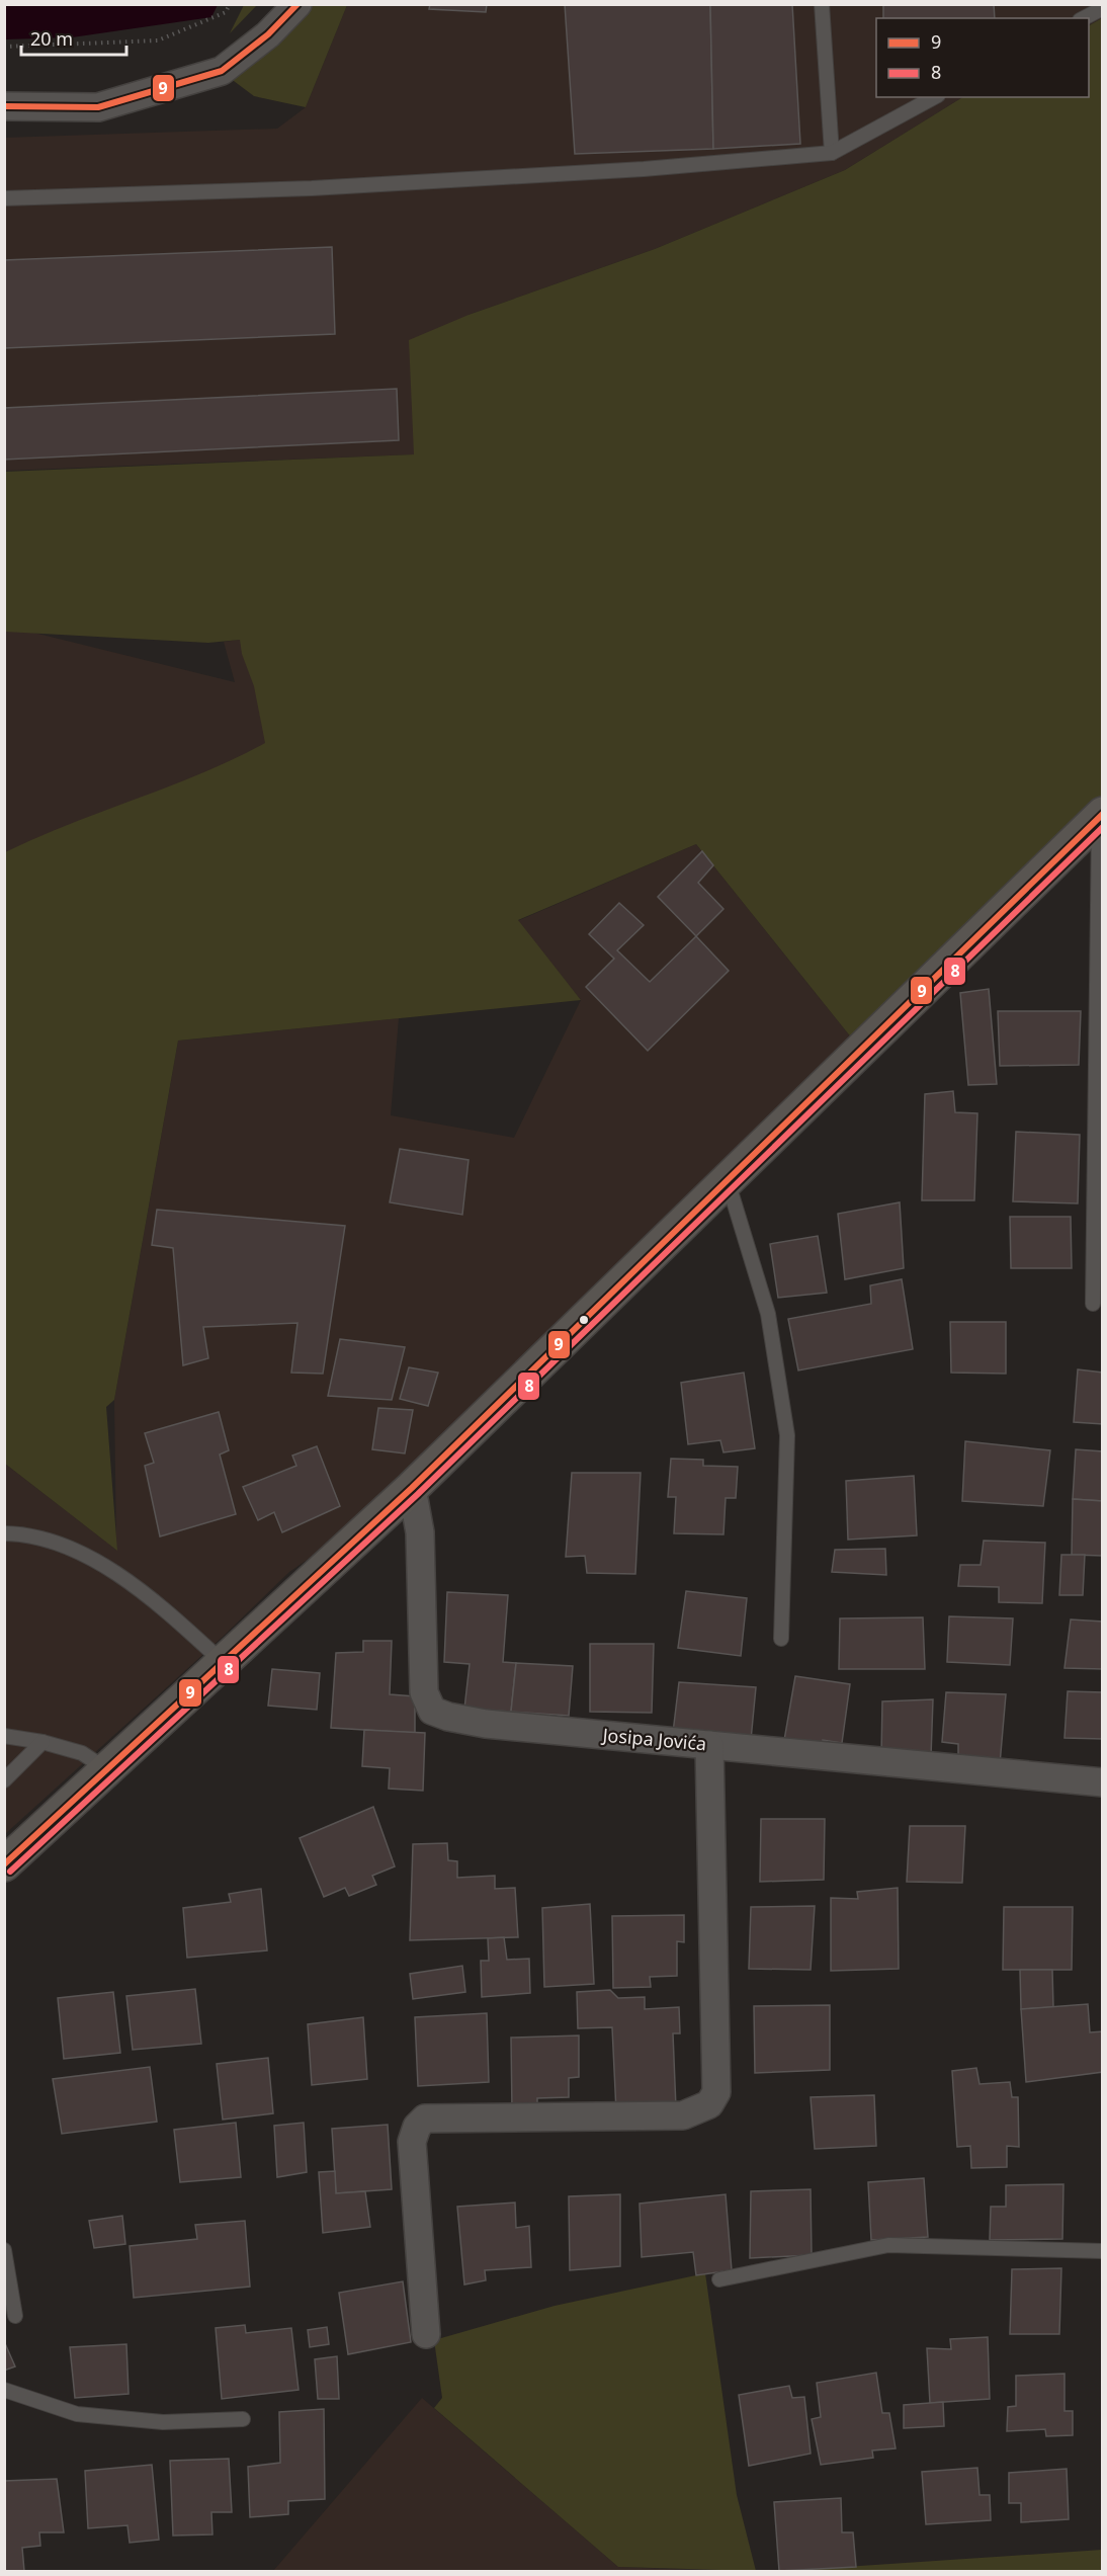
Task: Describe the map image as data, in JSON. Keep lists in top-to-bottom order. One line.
{"streets":{"street":["Josipa Jovića"]},"lines":["transit line 9","transit line 8"],"legend":["9","8"],"scale_bar":"20 m"}
